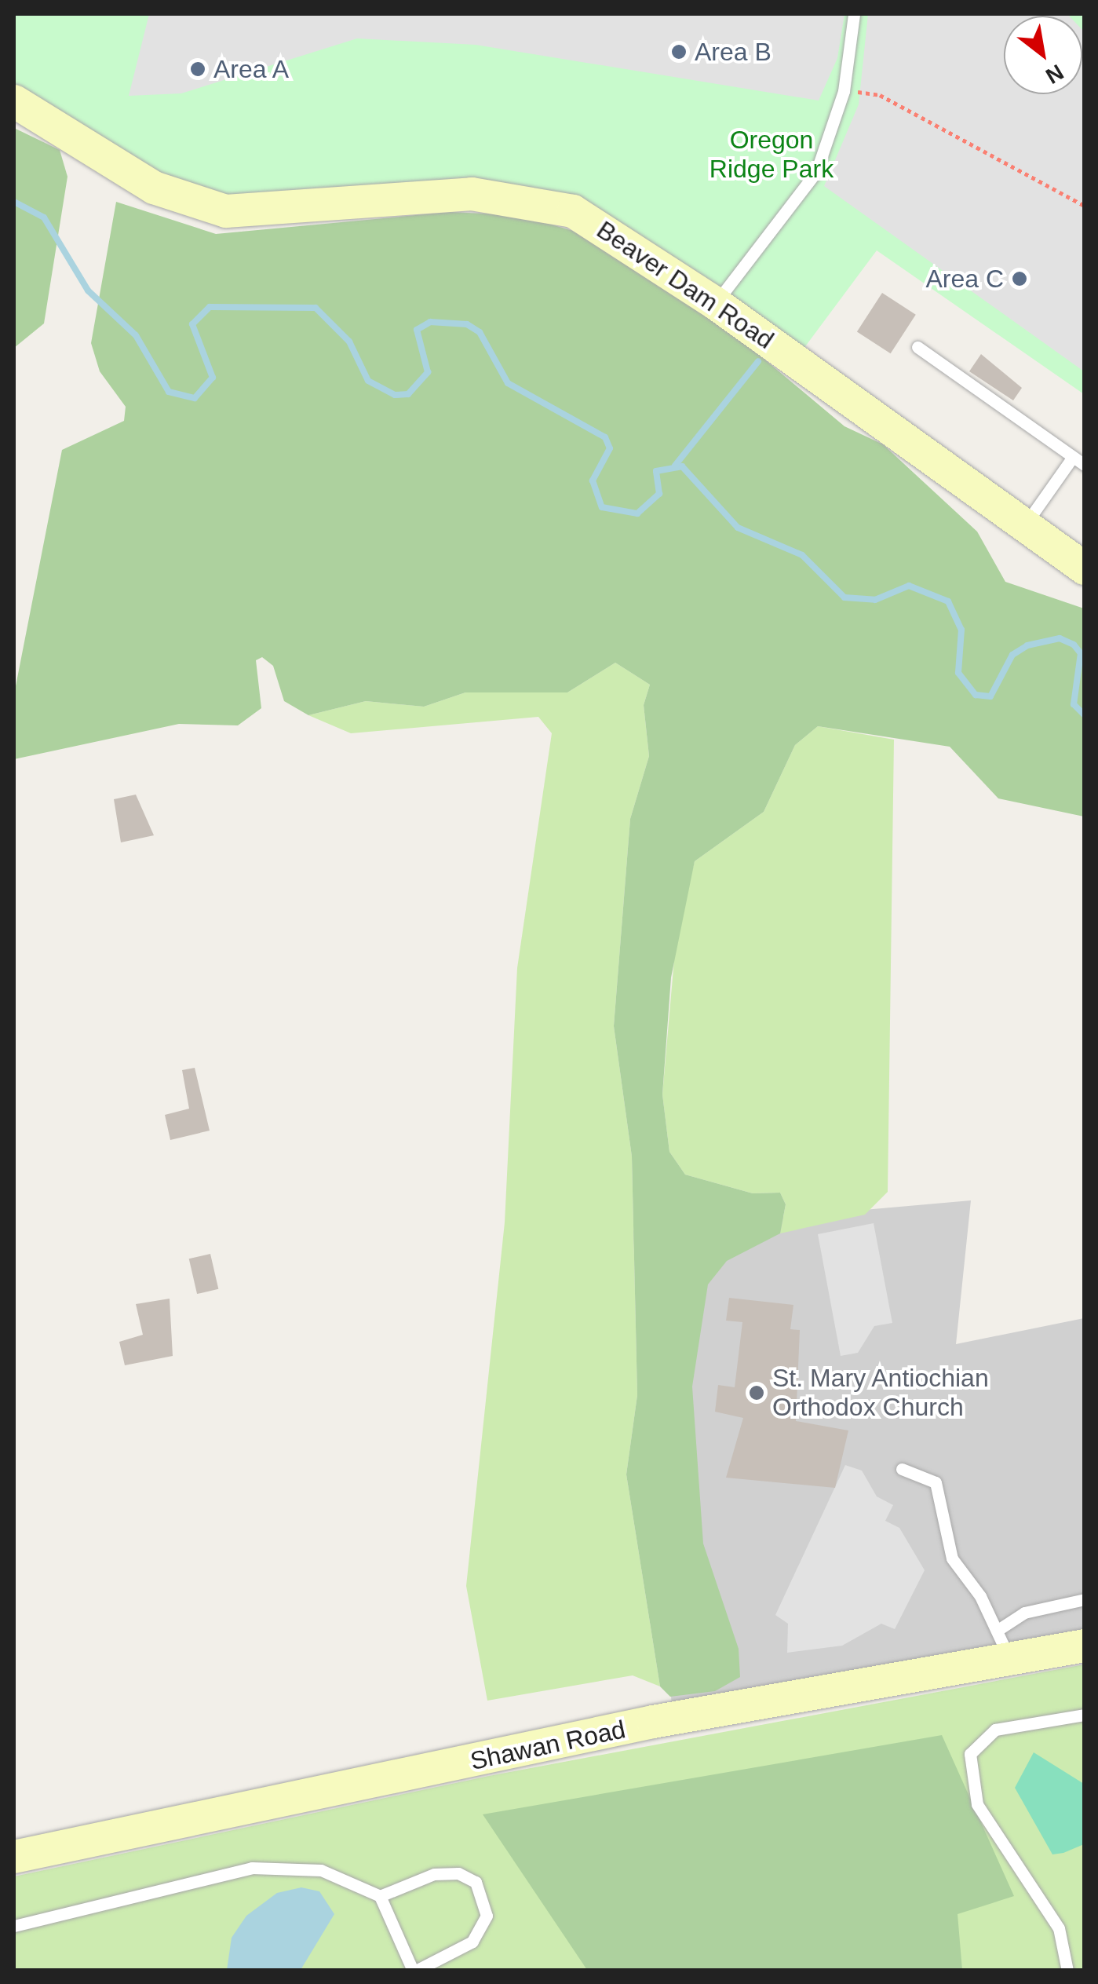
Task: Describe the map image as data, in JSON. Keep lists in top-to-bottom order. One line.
{"streets":{"street":["Beaver Dam Road","Shawan Road"]},"parks":["Oregon Ridge Park"],"places":["Area B","Area A","Area C","St. Mary Antiochian Orthodox Church"],"north":"bottom right"}
